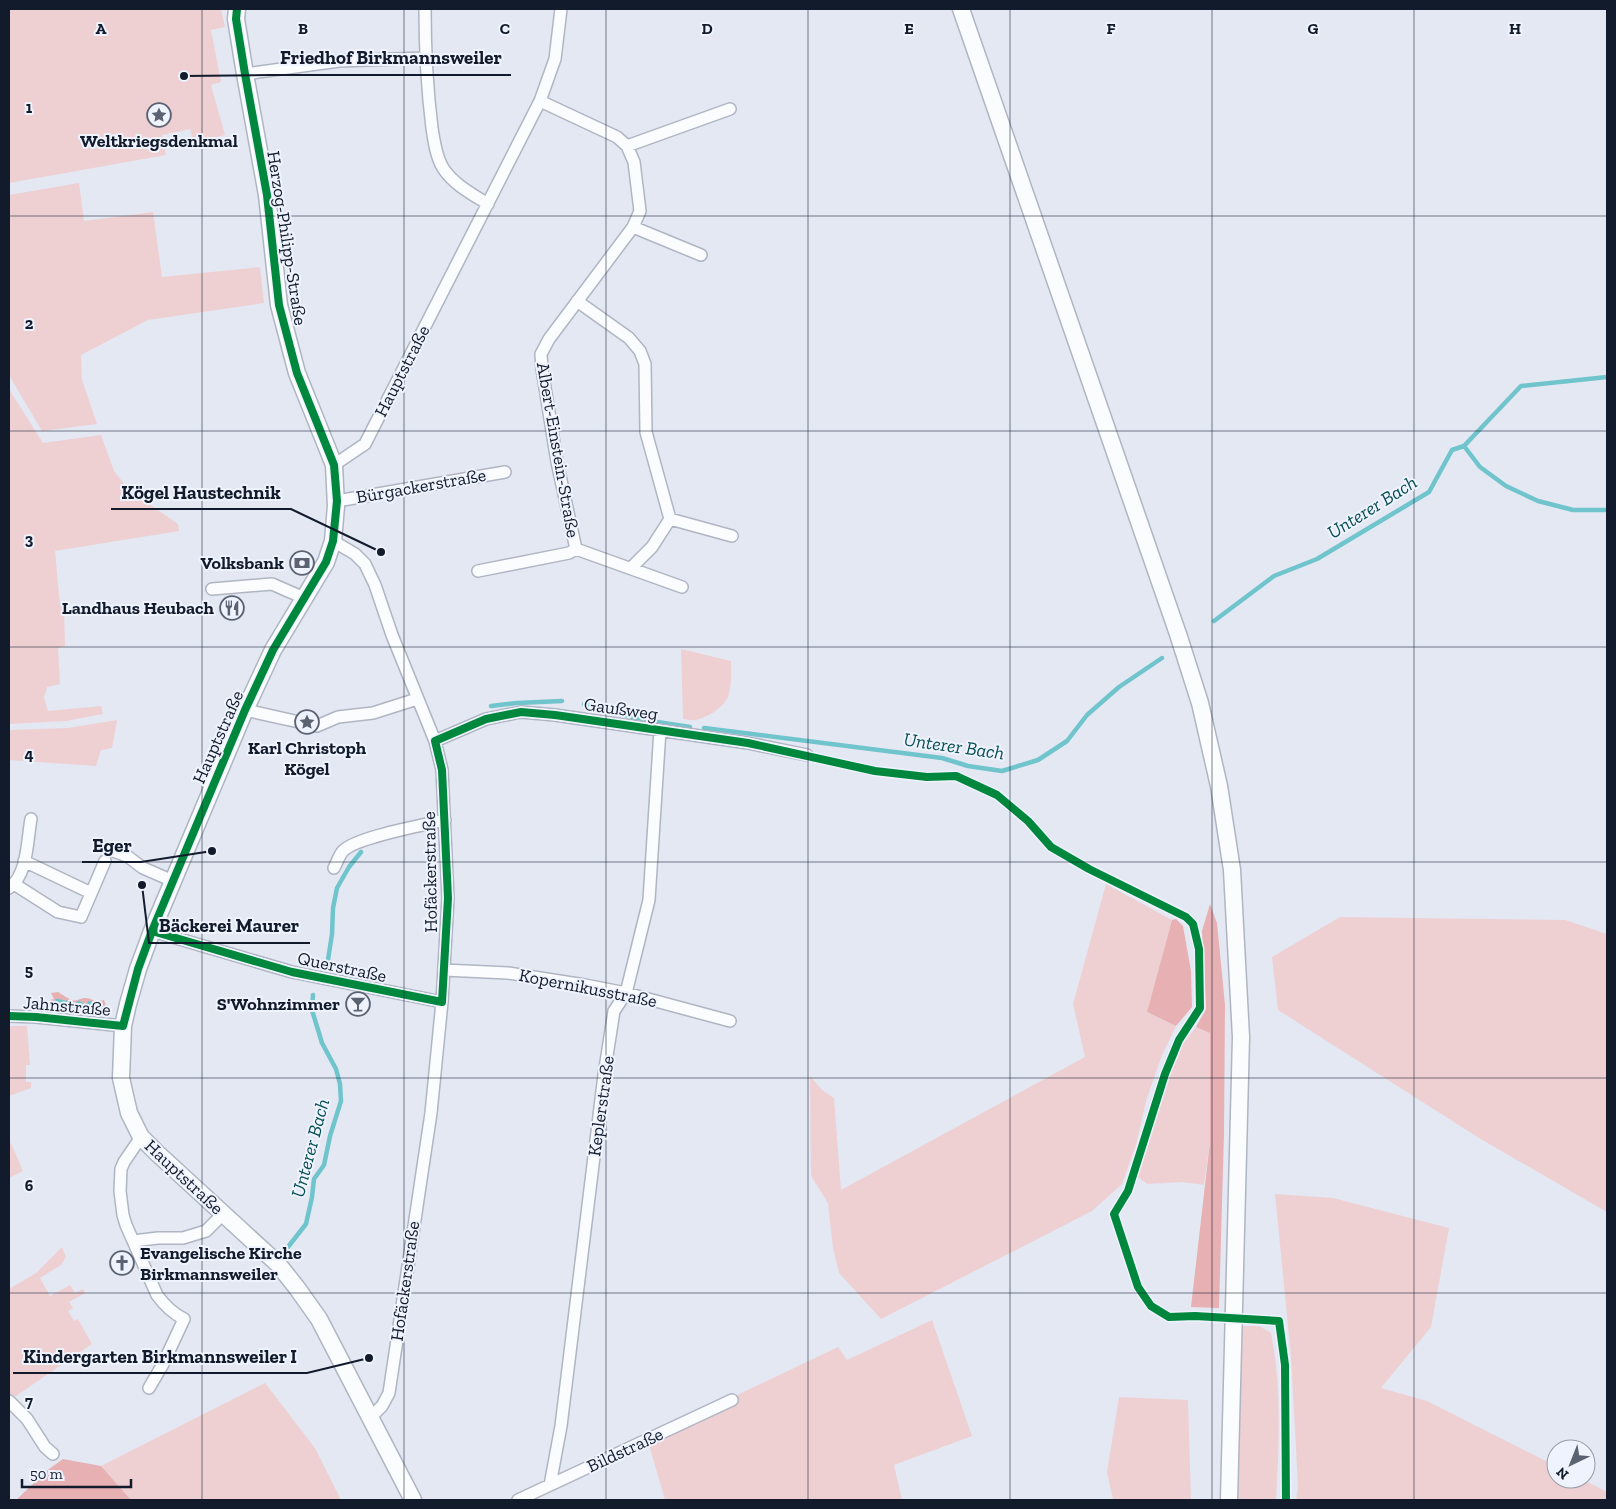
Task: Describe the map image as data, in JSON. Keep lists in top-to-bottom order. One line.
{"streets":{"street":["Herzog-Philipp-Straße","Hauptstraße","Albert-Einstein-Straße","Bürgackerstraße","Gaußweg","Hofäckerstraße","Querstraße","Kopernikusstraße","Jahnstraße","Keplerstraße","Bildstraße"]},"crossings":[["Herzog-Philipp-Straße","Hauptstraße"],["Hauptstraße","Bürgackerstraße"],["Hauptstraße","Hofäckerstraße"],["Hauptstraße","Querstraße"],["Hauptstraße","Jahnstraße"],["Gaußweg","Hofäckerstraße"],["Gaußweg","Keplerstraße"],["Hofäckerstraße","Querstraße"],["Hofäckerstraße","Kopernikusstraße"],["Kopernikusstraße","Keplerstraße"],["Keplerstraße","Bildstraße"]],"water":["Unterer Bach"],"places":{"other":["Friedhof Birkmannsweiler","Kögel Haustechnik","Eger","Bäckerei Maurer","Kindergarten Birkmannsweiler I"],"place":["Weltkriegsdenkmal","Karl Christoph Kögel"],"bank":["Volksbank"],"restaurant":["Landhaus Heubach"],"bar":["S'Wohnzimmer"],"church":["Evangelische Kirche Birkmannsweiler"]},"scale_bar":"50 m","north":"bottom left","grid":{"columns":["A","B","C","D","E","F","G","H"],"rows":["1","2","3","4","5","6","7"]}}
